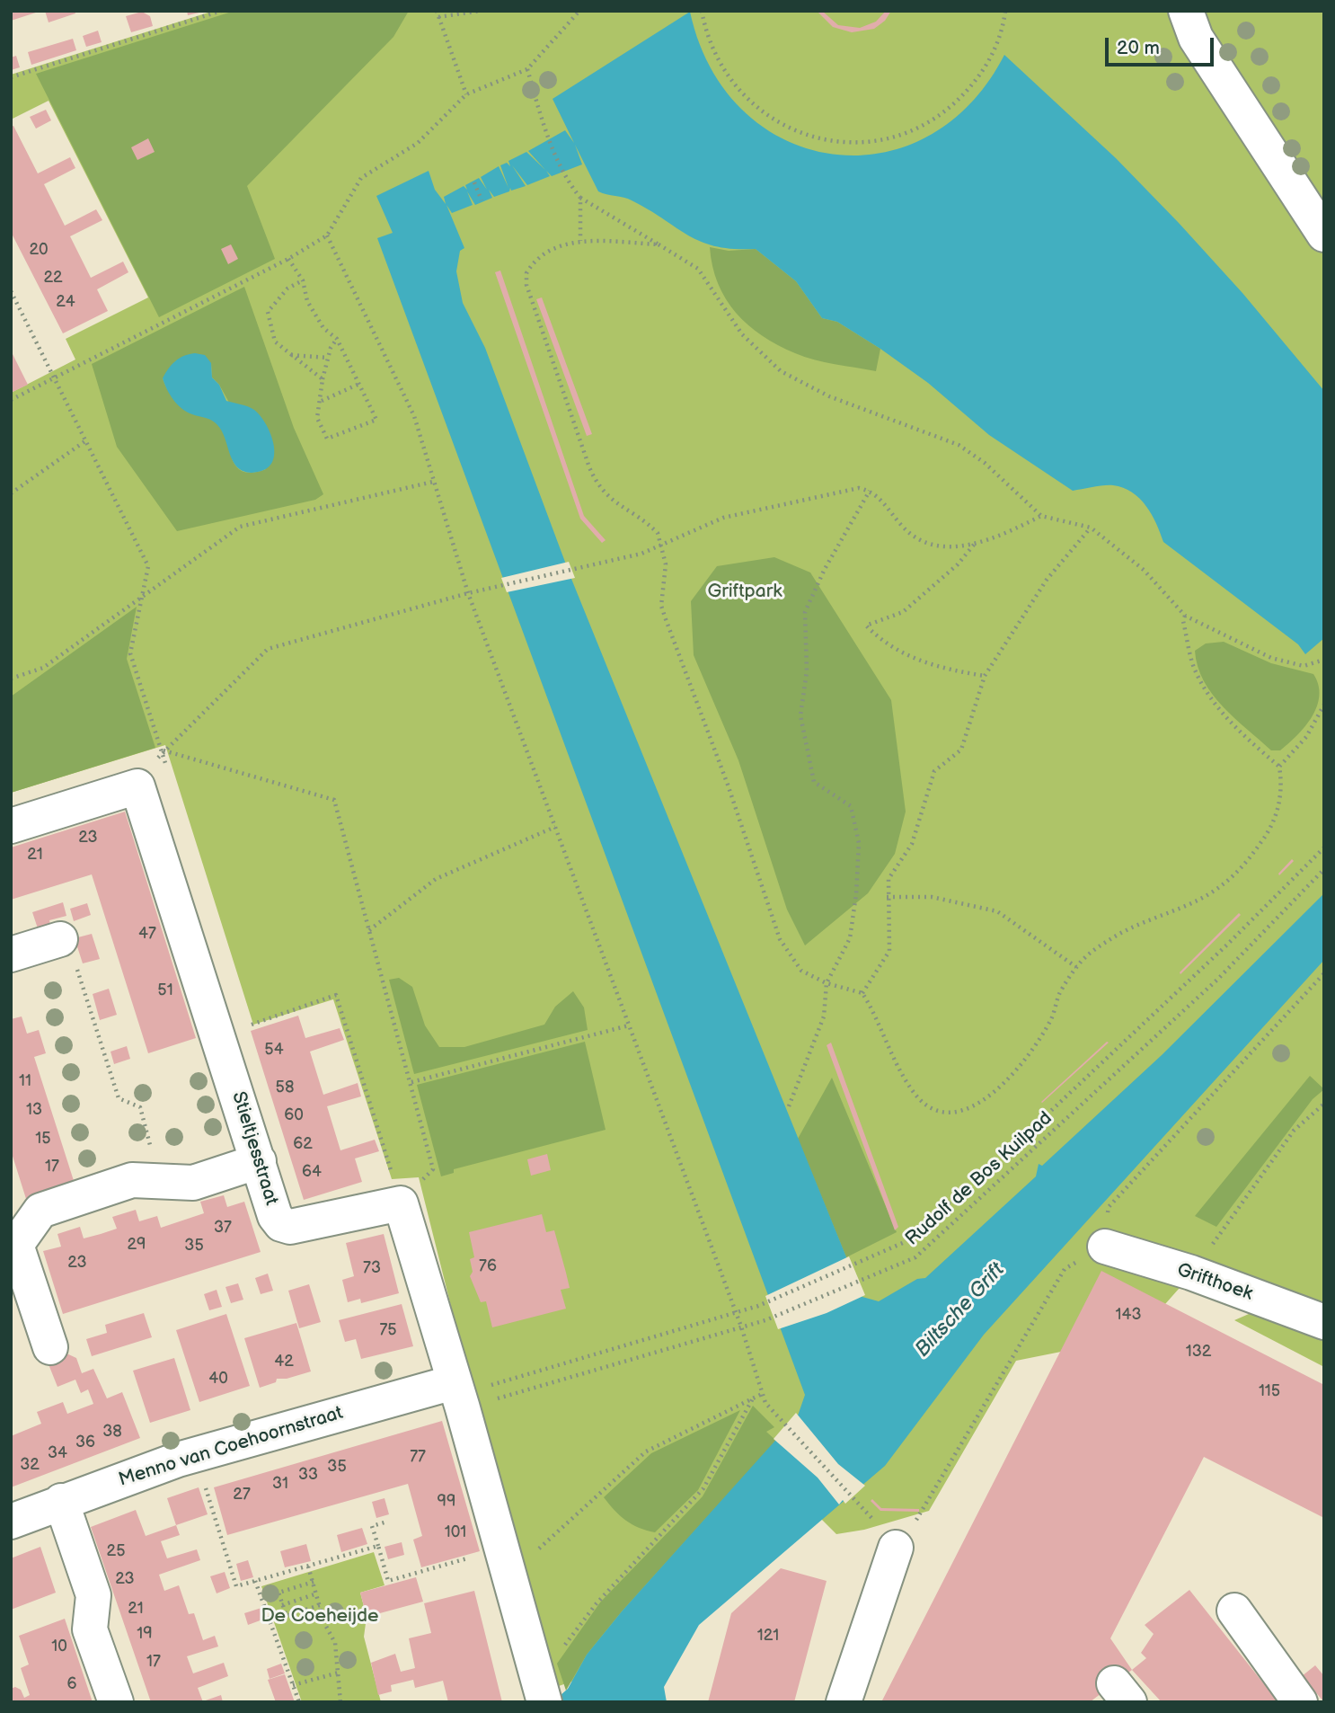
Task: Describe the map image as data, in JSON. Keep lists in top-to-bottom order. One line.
{"streets":{"street":["Stieltjesstraat","Grifthoek","Menno van Coehoornstraat"],"path":["Rudolf de Bos Kuilpad"]},"crossings":[["Rudolf de Bos Kuilpad","Menno van Coehoornstraat"]],"water":["Biltsche Grift"],"parks":["Griftpark","De Coeheijde"],"house_numbers":["20","22","24","23","21","47","51","54","11","58","13","60","15","62","17","64","37","29","35","23","76","73","143","75","132","42","40","115","38","36","34","77","32","35","33","31","27","99","101","25","23","21","19","121","10","17","6"],"scale_bar":"20 m"}
